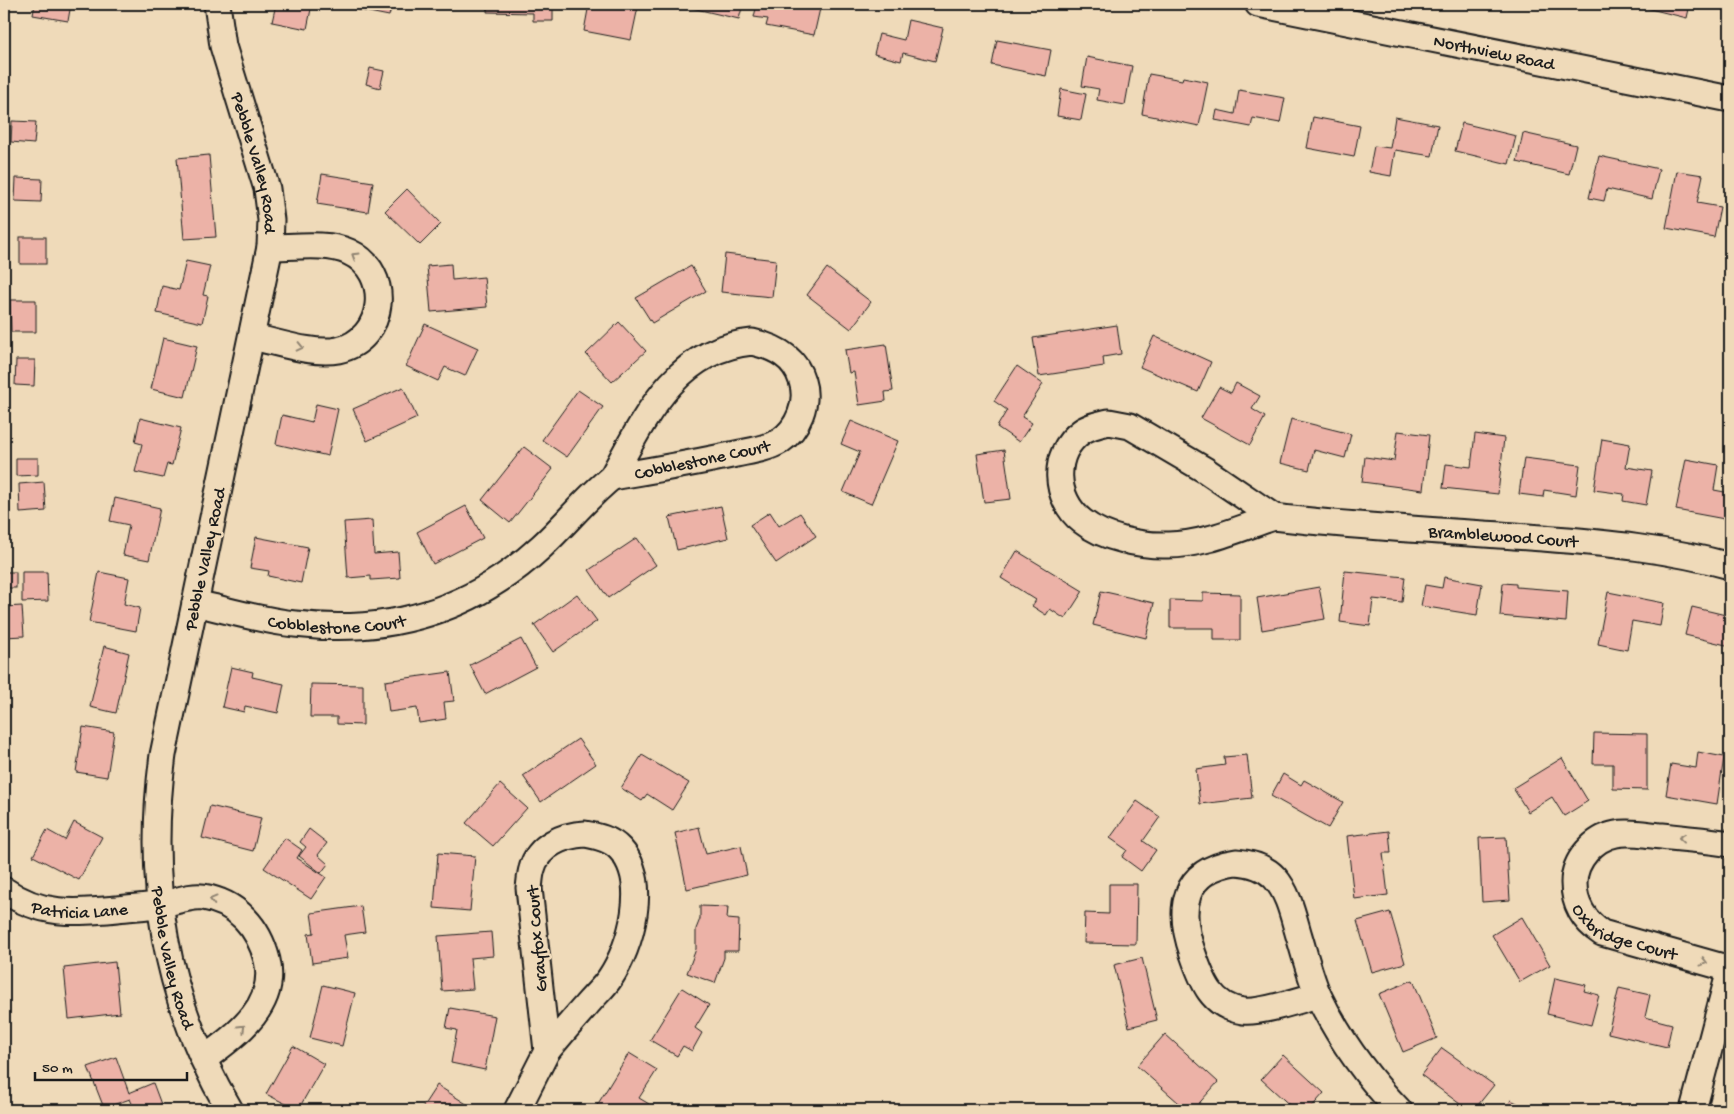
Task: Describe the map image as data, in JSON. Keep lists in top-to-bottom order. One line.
{"streets":{"street":["Northview Road","Pebble Valley Road","Cobblestone Court","Bramblewood Court","Patricia Lane","Oxbridge Court","Grayfox Court"]},"crossings":[["Pebble Valley Road","Cobblestone Court"],["Pebble Valley Road","Patricia Lane"]],"scale_bar":"50 m"}
